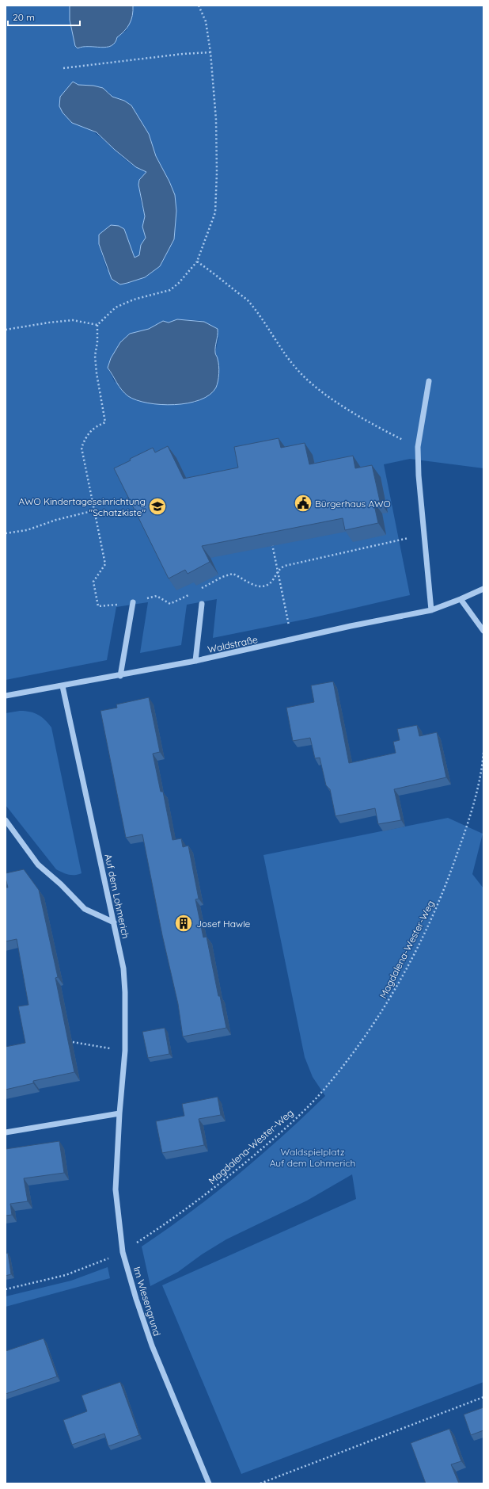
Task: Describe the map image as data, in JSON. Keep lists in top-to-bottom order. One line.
{"streets":{"street":["Waldstraße","Auf dem Lohmerich","Im Wiesengrund"],"path":["Magdalena-Wester-Weg"]},"crossings":[["Waldstraße","Auf dem Lohmerich"],["Auf dem Lohmerich","Im Wiesengrund"],["Magdalena-Wester-Weg","Im Wiesengrund"]],"parks":["Waldspielplatz Auf dem Lohmerich"],"places":{"public building":["Bürgerhaus AWO"],"school or university":["AWO Kindertageseinrichtung \"Schatzkiste\""],"building":["Josef Hawle"]},"scale_bar":"20 m"}
